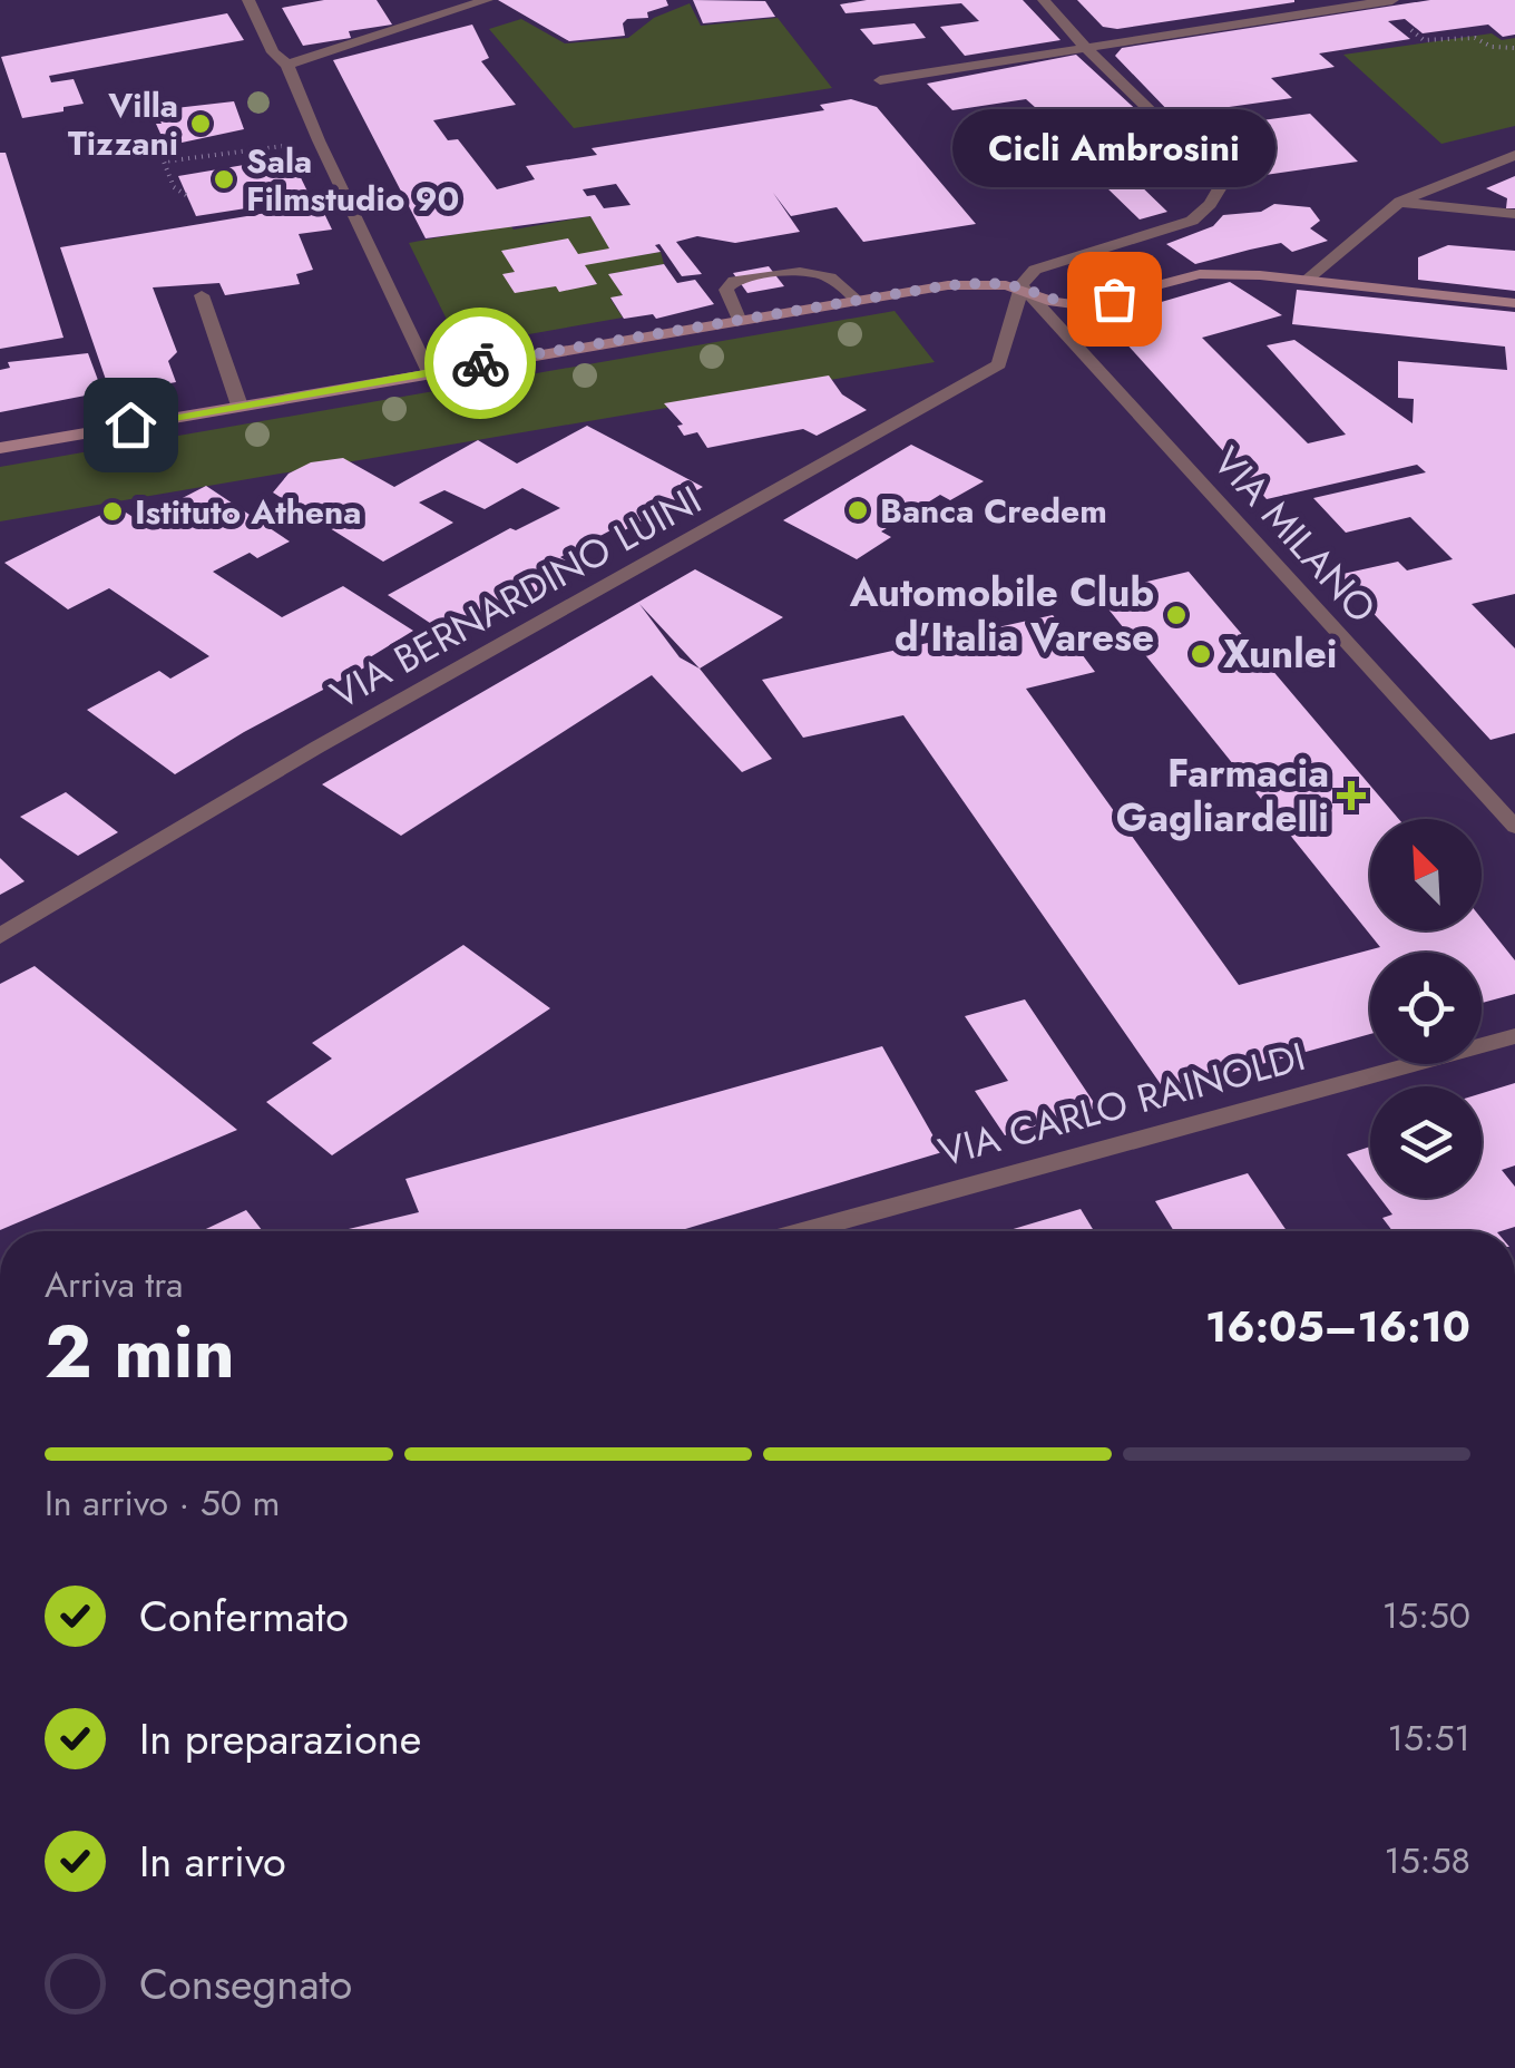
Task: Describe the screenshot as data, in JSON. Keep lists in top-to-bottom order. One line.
{"streets":{"street":["VIA MILANO","VIA BERNARDINO LUINI","VIA CARLO RAINOLDI"]},"crossings":[["VIA MILANO","VIA BERNARDINO LUINI"]],"places":{"other":["Villa Tizzani","Sala Filmstudio 90","Cicli Ambrosini","Banca Credem","Istituto Athena","Automobile Club d'Italia Varese","Xunlei"],"health":["Farmacia Gagliardelli"]},"north":"top left","page":{"bubble":"Cicli Ambrosini","heading":["2 min","Arriva tra","16:05–16:10"],"bar":"In arrivo · 50 m","list":[["Confermato","15:50"],["In preparazione","15:51"],["In arrivo","15:58"],"Consegnato"]}}
